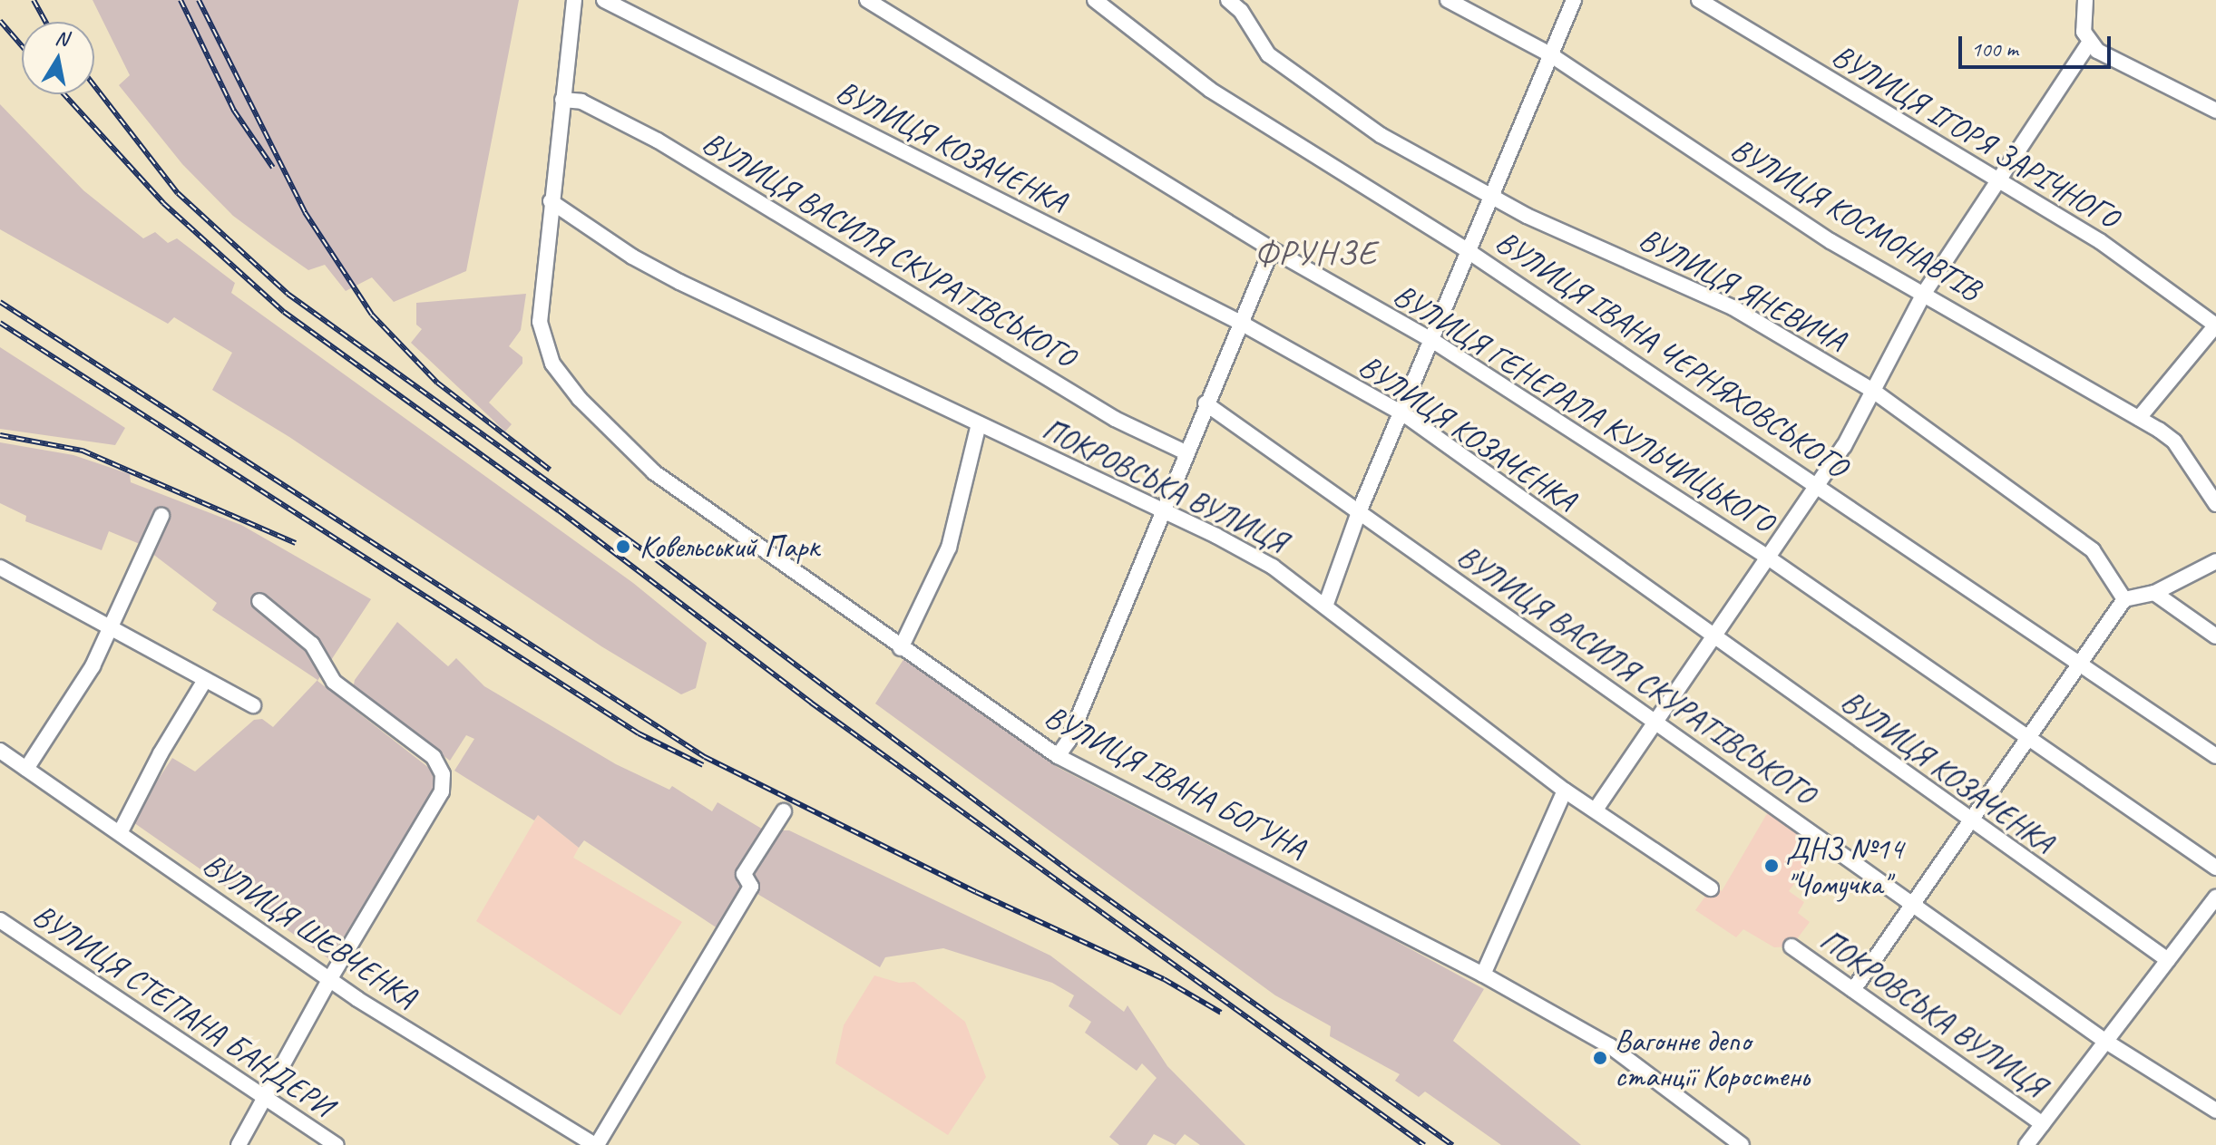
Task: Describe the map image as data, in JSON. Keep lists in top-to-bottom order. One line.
{"streets":{"street":["ВУЛИЦЯ ІГОРЯ ЗАРІЧНОГО","ВУЛИЦЯ КОЗАЧЕНКА","ВУЛИЦЯ КОСМОНАВТІВ","ВУЛИЦЯ ВАСИЛЯ СКУРАТІВСЬКОГО","ВУЛИЦЯ ЯНЕВИЧА","ВУЛИЦЯ ІВАНА ЧЕРНЯХОВСЬКОГО","ВУЛИЦЯ ГЕНЕРАЛА КУЛЬЧИЦЬКОГО","ПОКРОВСЬКА ВУЛИЦЯ","ВУЛИЦЯ ІВАНА БОГУНА","ВУЛИЦЯ ШЕВЧЕНКА","ВУЛИЦЯ СТЕПАНА БАНДЕРИ"]},"crossings":[["ПОКРОВСЬКА ВУЛИЦЯ","ВУЛИЦЯ ІВАНА БОГУНА"]],"districts":["ФРУНЗЕ"],"places":["Ковельський Парк","ДНЗ №14 \"Чомучка\"","Вагонне депо станції Коростень"],"scale_bar":"100 m","north":"top"}
